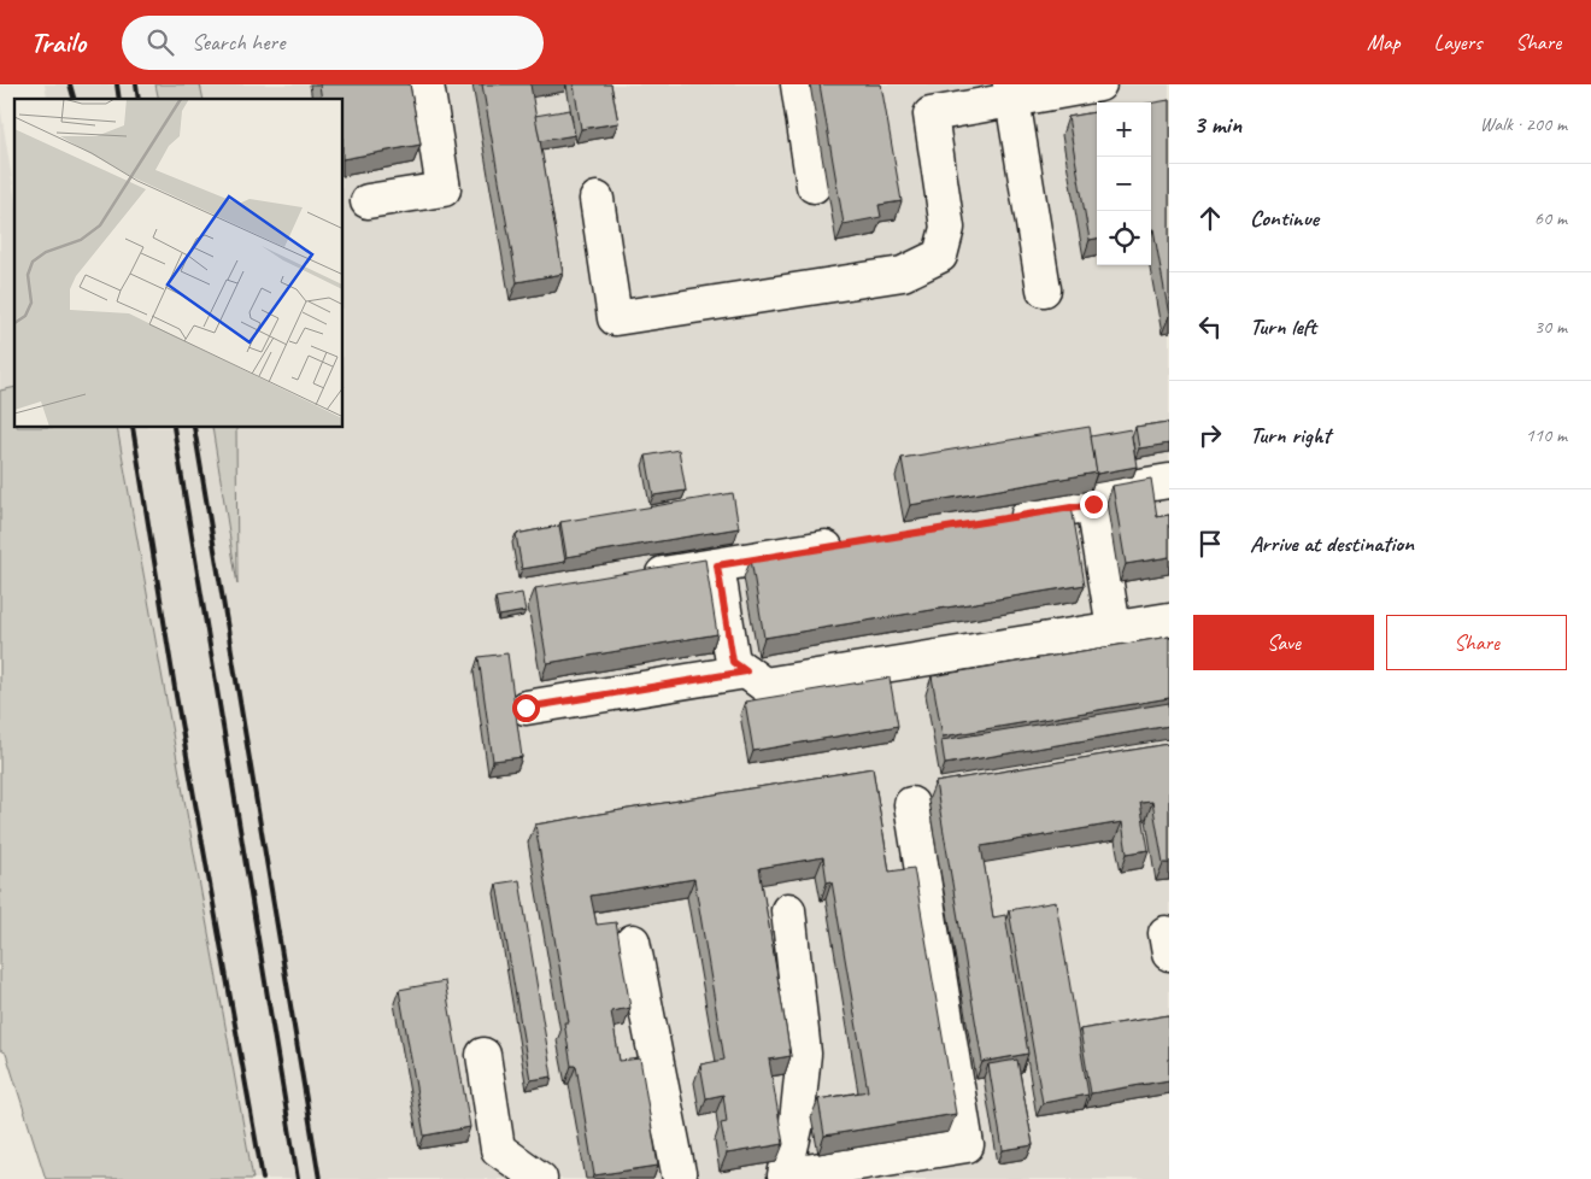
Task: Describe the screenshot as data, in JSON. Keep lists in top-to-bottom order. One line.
{"page":{"header":"Trailo","search":"Search here","nav":["Map","Layers","Share"],"heading":["3 min","Walk · 200 m"],"map_buttons":["+","−"],"list":[["Continue","60 m"],["Turn left","30 m"],["Turn right","110 m"],"Arrive at destination"],"buttons":["Save","Share"]}}
